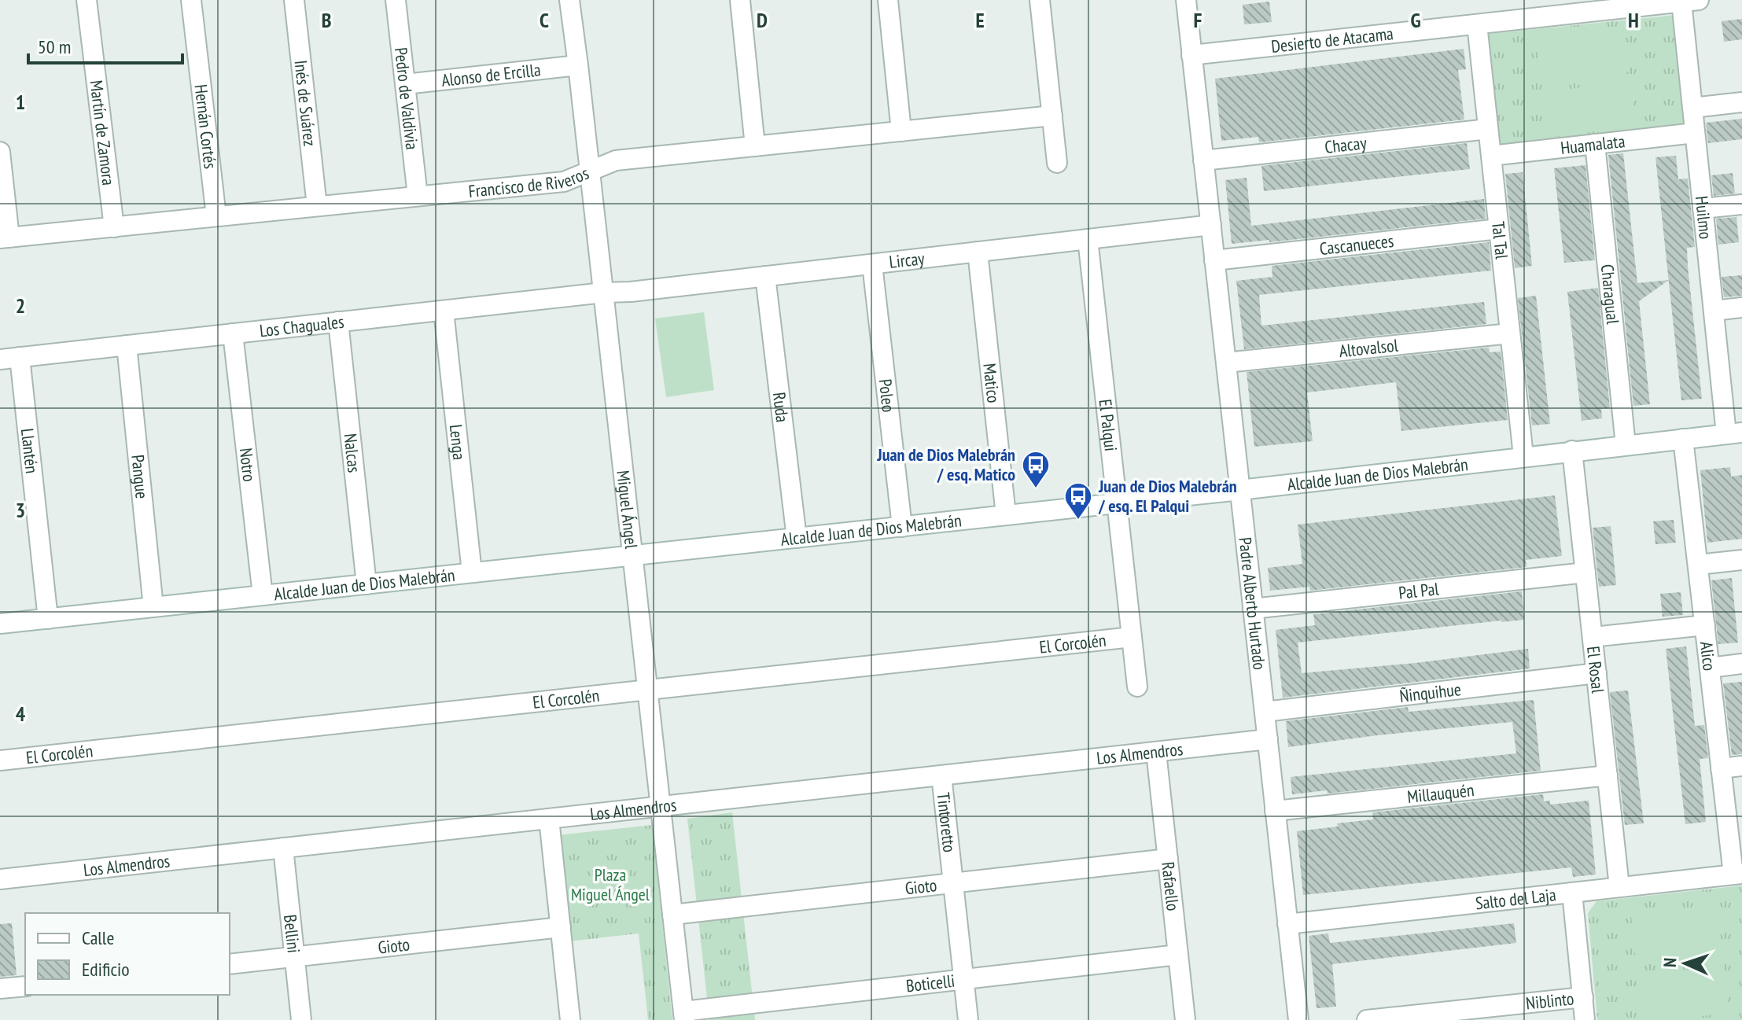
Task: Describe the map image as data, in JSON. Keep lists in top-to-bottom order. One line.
{"streets":{"street":["Desierto de Atacama","Alonso de Ercilla","Pedro de Valdivia","Inés de Suárez","Hernán Cortés","Martín de Zamora","Huamalata","Chacay","Francisco de Riveros","Huilmo","Tal Tal","Cascanueces","Lircay","Charagual","Los Chaguales","Altovalsol","Matico","Poleo","Ruda","El Palqui","Lenga","Llantén","Nalcas","Notro","Alcalde Juan de Dios Malebrán","Pangue","Miguel Ángel","Pal Pal","Padre Alberto Hurtado","El Corcolén","Alico","El Rosal","Ñinquihue","Los Almendros","Millauquén","Tintoretto","Rafaello","Gioto","Salto del Laja","Bellini","Boticelli","Niblinto"]},"crossings":[["Desierto de Atacama","Huilmo"],["Desierto de Atacama","Tal Tal"],["Desierto de Atacama","Padre Alberto Hurtado"],["Alonso de Ercilla","Pedro de Valdivia"],["Alonso de Ercilla","Miguel Ángel"],["Pedro de Valdivia","Francisco de Riveros"],["Inés de Suárez","Francisco de Riveros"],["Hernán Cortés","Francisco de Riveros"],["Martín de Zamora","Francisco de Riveros"],["Huamalata","Huilmo"],["Huamalata","Tal Tal"],["Huamalata","Charagual"],["Chacay","Tal Tal"],["Chacay","Padre Alberto Hurtado"],["Francisco de Riveros","Miguel Ángel"],["Huilmo","Alcalde Juan de Dios Malebrán"],["Tal Tal","Cascanueces"],["Tal Tal","Altovalsol"],["Tal Tal","Alcalde Juan de Dios Malebrán"],["Cascanueces","Padre Alberto Hurtado"],["Lircay","Los Chaguales"],["Lircay","Matico"],["Lircay","Poleo"],["Lircay","Ruda"],["Lircay","El Palqui"],["Lircay","Miguel Ángel"],["Lircay","Padre Alberto Hurtado"],["Charagual","Alcalde Juan de Dios Malebrán"],["Los Chaguales","Lenga"],["Los Chaguales","Llantén"],["Los Chaguales","Nalcas"],["Los Chaguales","Notro"],["Los Chaguales","Pangue"],["Los Chaguales","Miguel Ángel"],["Altovalsol","Padre Alberto Hurtado"],["Matico","Alcalde Juan de Dios Malebrán"],["Poleo","Alcalde Juan de Dios Malebrán"],["Ruda","Alcalde Juan de Dios Malebrán"],["El Palqui","Alcalde Juan de Dios Malebrán"],["El Palqui","El Corcolén"],["Lenga","Alcalde Juan de Dios Malebrán"],["Llantén","Alcalde Juan de Dios Malebrán"],["Nalcas","Alcalde Juan de Dios Malebrán"],["Notro","Alcalde Juan de Dios Malebrán"],["Alcalde Juan de Dios Malebrán","Pangue"],["Alcalde Juan de Dios Malebrán","Miguel Ángel"],["Alcalde Juan de Dios Malebrán","Padre Alberto Hurtado"],["Alcalde Juan de Dios Malebrán","Alico"],["Alcalde Juan de Dios Malebrán","El Rosal"],["Miguel Ángel","El Corcolén"],["Miguel Ángel","Los Almendros"],["Miguel Ángel","Gioto"],["Miguel Ángel","Boticelli"],["Pal Pal","Padre Alberto Hurtado"],["Pal Pal","El Rosal"],["Padre Alberto Hurtado","Ñinquihue"],["Padre Alberto Hurtado","Los Almendros"],["Padre Alberto Hurtado","Millauquén"],["Padre Alberto Hurtado","Salto del Laja"],["Alico","Salto del Laja"],["El Rosal","Ñinquihue"],["El Rosal","Millauquén"],["El Rosal","Salto del Laja"],["Los Almendros","Tintoretto"],["Los Almendros","Rafaello"],["Los Almendros","Bellini"],["Tintoretto","Gioto"],["Tintoretto","Boticelli"],["Rafaello","Gioto"],["Rafaello","Boticelli"],["Gioto","Bellini"]],"parks":["Plaza Miguel Ángel"],"places":{"bus stop":["Juan de Dios Malebrán / esq. Matico","Juan de Dios Malebrán / esq. El Palqui"]},"legend":["Calle","Edificio"],"scale_bar":"50 m","north":"left","grid":{"columns":["B","C","D","E","F","G","H"],"rows":["1","2","3","4"]}}
